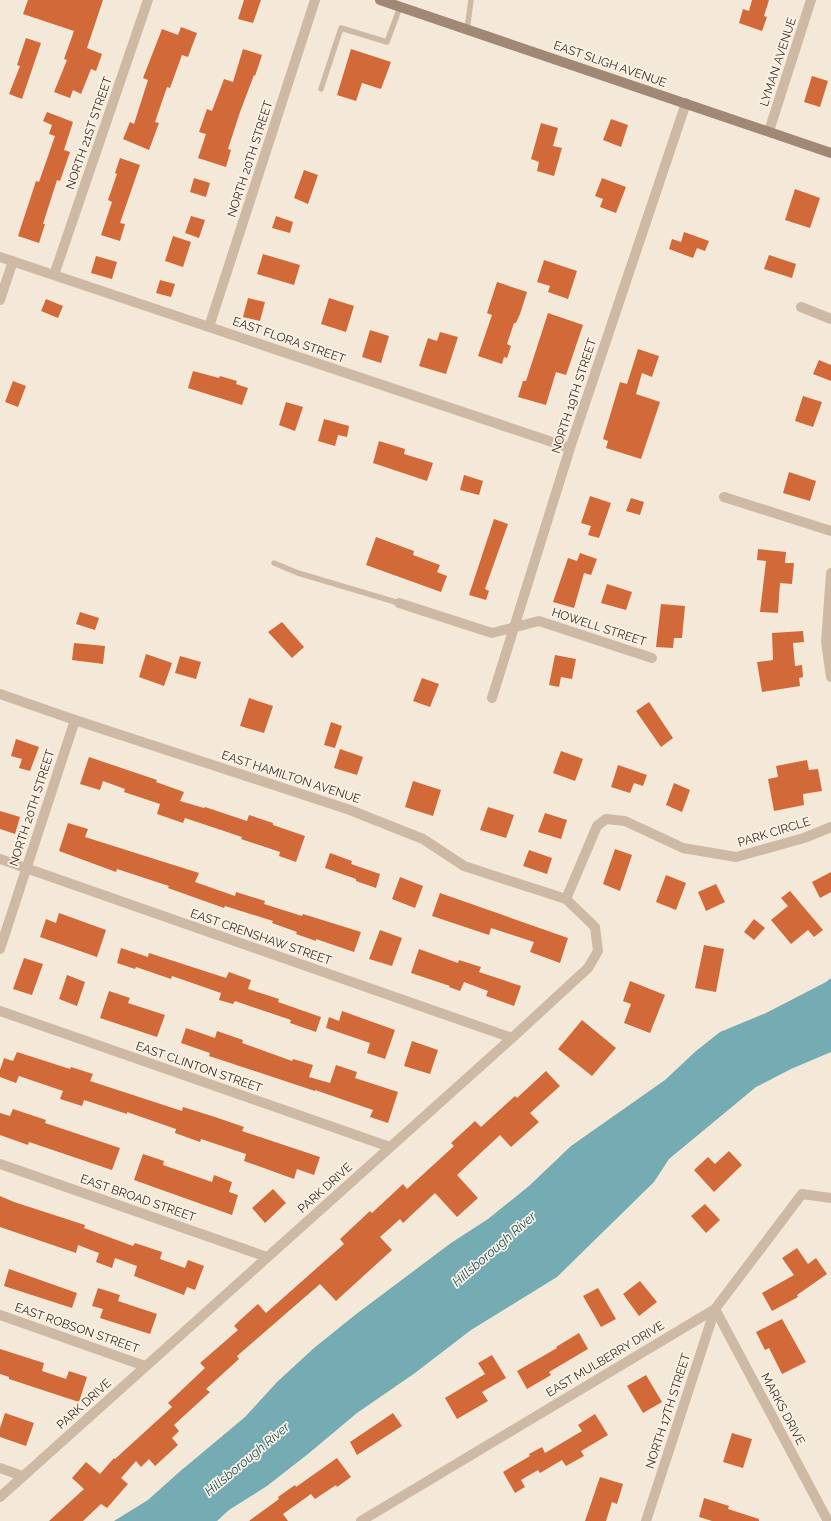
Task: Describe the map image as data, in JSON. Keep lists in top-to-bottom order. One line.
{"streets":{"street":["LYMAN AVENUE","EAST SLIGH AVENUE","NORTH 21ST STREET","NORTH 20TH STREET","EAST FLORA STREET","NORTH 19TH STREET","HOWELL STREET","EAST HAMILTON AVENUE","PARK CIRCLE","EAST CRENSHAW STREET","EAST CLINTON STREET","PARK DRIVE","EAST BROAD STREET","EAST ROBSON STREET","EAST MULBERRY DRIVE","MARKS DRIVE","NORTH 17TH STREET"]},"crossings":[["LYMAN AVENUE","EAST SLIGH AVENUE"],["EAST SLIGH AVENUE","NORTH 19TH STREET"],["NORTH 21ST STREET","EAST FLORA STREET"],["NORTH 20TH STREET","EAST FLORA STREET"],["NORTH 20TH STREET","EAST HAMILTON AVENUE"],["NORTH 20TH STREET","EAST CRENSHAW STREET"],["EAST FLORA STREET","NORTH 19TH STREET"],["NORTH 19TH STREET","HOWELL STREET"],["EAST HAMILTON AVENUE","PARK CIRCLE"],["EAST HAMILTON AVENUE","PARK DRIVE"],["PARK CIRCLE","PARK DRIVE"],["EAST CRENSHAW STREET","PARK DRIVE"],["EAST CLINTON STREET","PARK DRIVE"],["PARK DRIVE","EAST BROAD STREET"],["PARK DRIVE","EAST ROBSON STREET"],["EAST MULBERRY DRIVE","MARKS DRIVE"],["EAST MULBERRY DRIVE","NORTH 17TH STREET"],["MARKS DRIVE","NORTH 17TH STREET"]],"water":["Hillsborough River"]}
